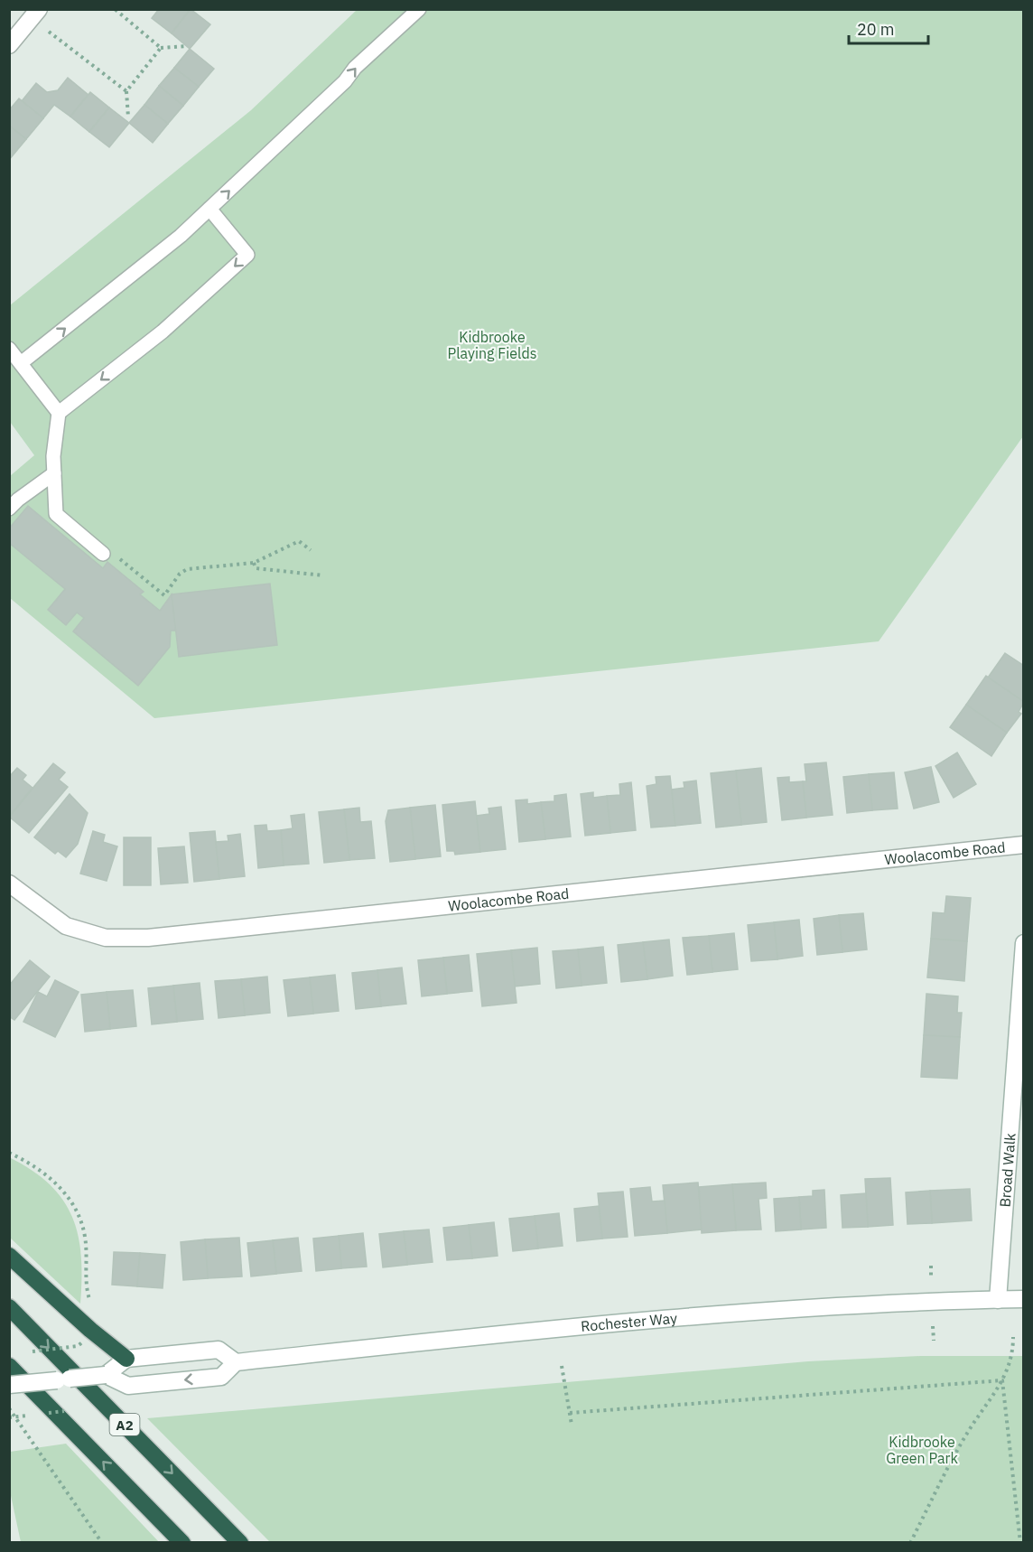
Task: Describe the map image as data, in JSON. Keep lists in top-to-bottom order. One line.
{"streets":{"highway":["A2"],"street":["Woolacombe Road","Broad Walk","Rochester Way"]},"crossings":[["Broad Walk","Rochester Way"]],"parks":["Kidbrooke Playing Fields","Kidbrooke Green Park"],"scale_bar":"20 m"}
